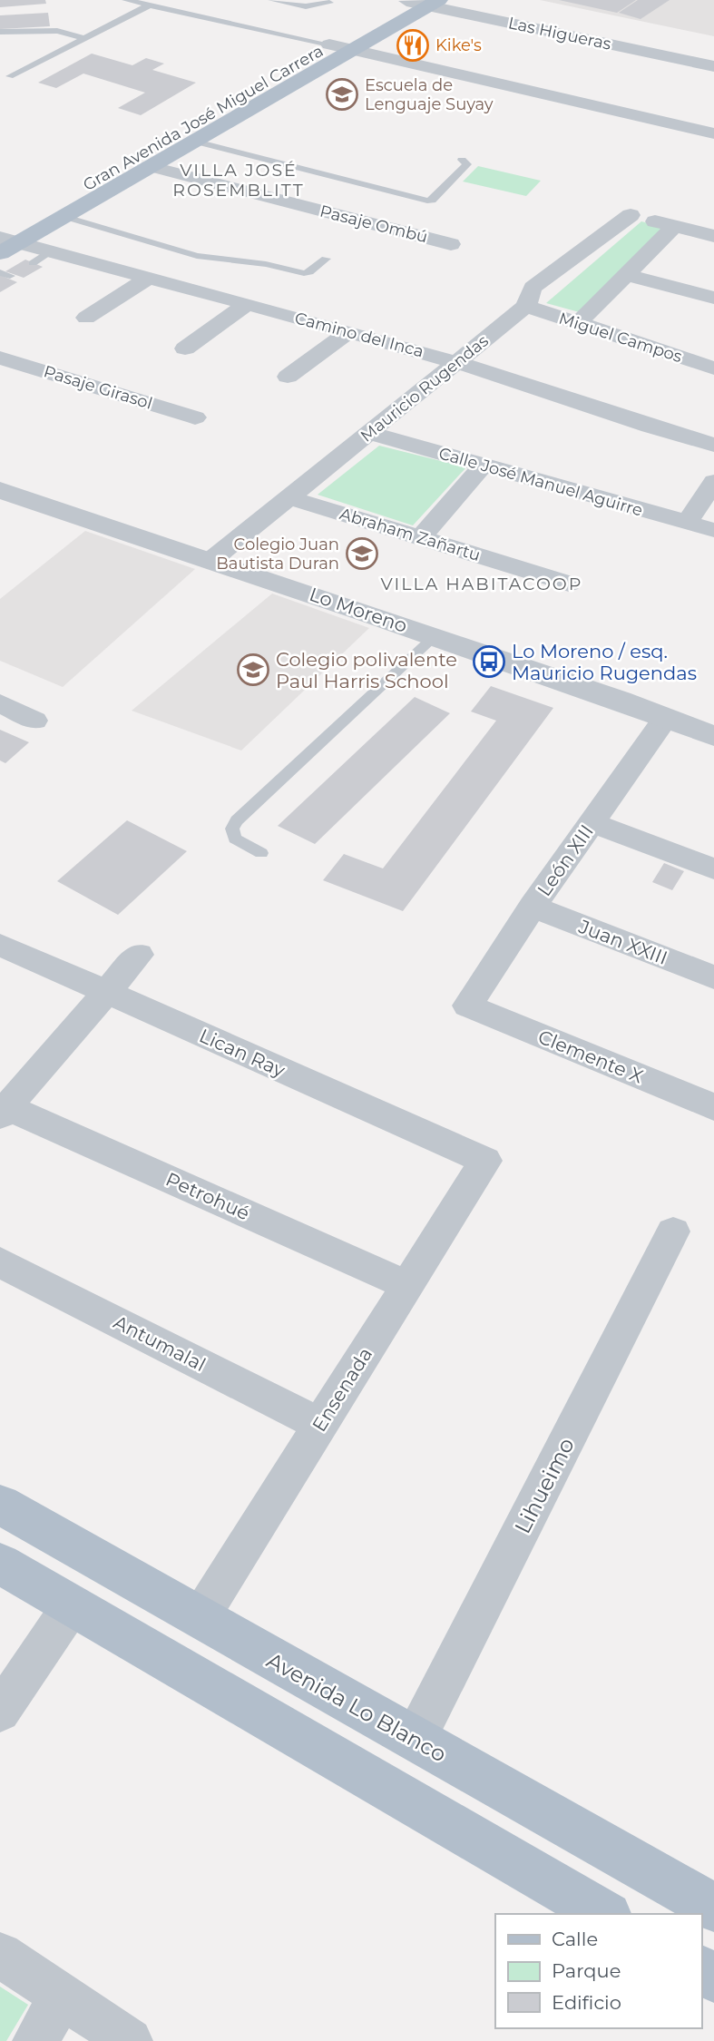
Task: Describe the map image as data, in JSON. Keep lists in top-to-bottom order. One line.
{"streets":{"main road":["Gran Avenida José Miguel Carrera","Avenida Lo Blanco"],"street":["Las Higueras","Pasaje Ombú","Camino del Inca","Miguel Campos","Pasaje Girasol","Mauricio Rugendas","Calle José Manuel Aguirre","Abraham Zañartu","Lo Moreno","León XIII","Juan XXIII","Lican Ray","Clemente X","Petrohué","Antumalal","Ensenada","Lihueimo"]},"crossings":[["Las Higueras","Gran Avenida José Miguel Carrera"],["Gran Avenida José Miguel Carrera","Pasaje Ombú"],["Gran Avenida José Miguel Carrera","Camino del Inca"],["Camino del Inca","Mauricio Rugendas"],["Miguel Campos","Mauricio Rugendas"],["Mauricio Rugendas","Calle José Manuel Aguirre"],["Mauricio Rugendas","Abraham Zañartu"],["Mauricio Rugendas","Lo Moreno"],["Lo Moreno","León XIII"],["León XIII","Juan XXIII"],["León XIII","Clemente X"],["Lican Ray","Ensenada"],["Petrohué","Ensenada"],["Antumalal","Ensenada"],["Ensenada","Avenida Lo Blanco"],["Lihueimo","Avenida Lo Blanco"]],"districts":["VILLA JOSÉ ROSEMBLITT","VILLA HABITACOOP"],"places":{"restaurant":["Kike's"],"school or university":["Escuela de Lenguaje Suyay","Colegio Juan Bautista Duran","Colegio polivalente Paul Harris School"],"bus stop":["Lo Moreno / esq. Mauricio Rugendas"]},"legend":["Calle","Parque","Edificio"]}
